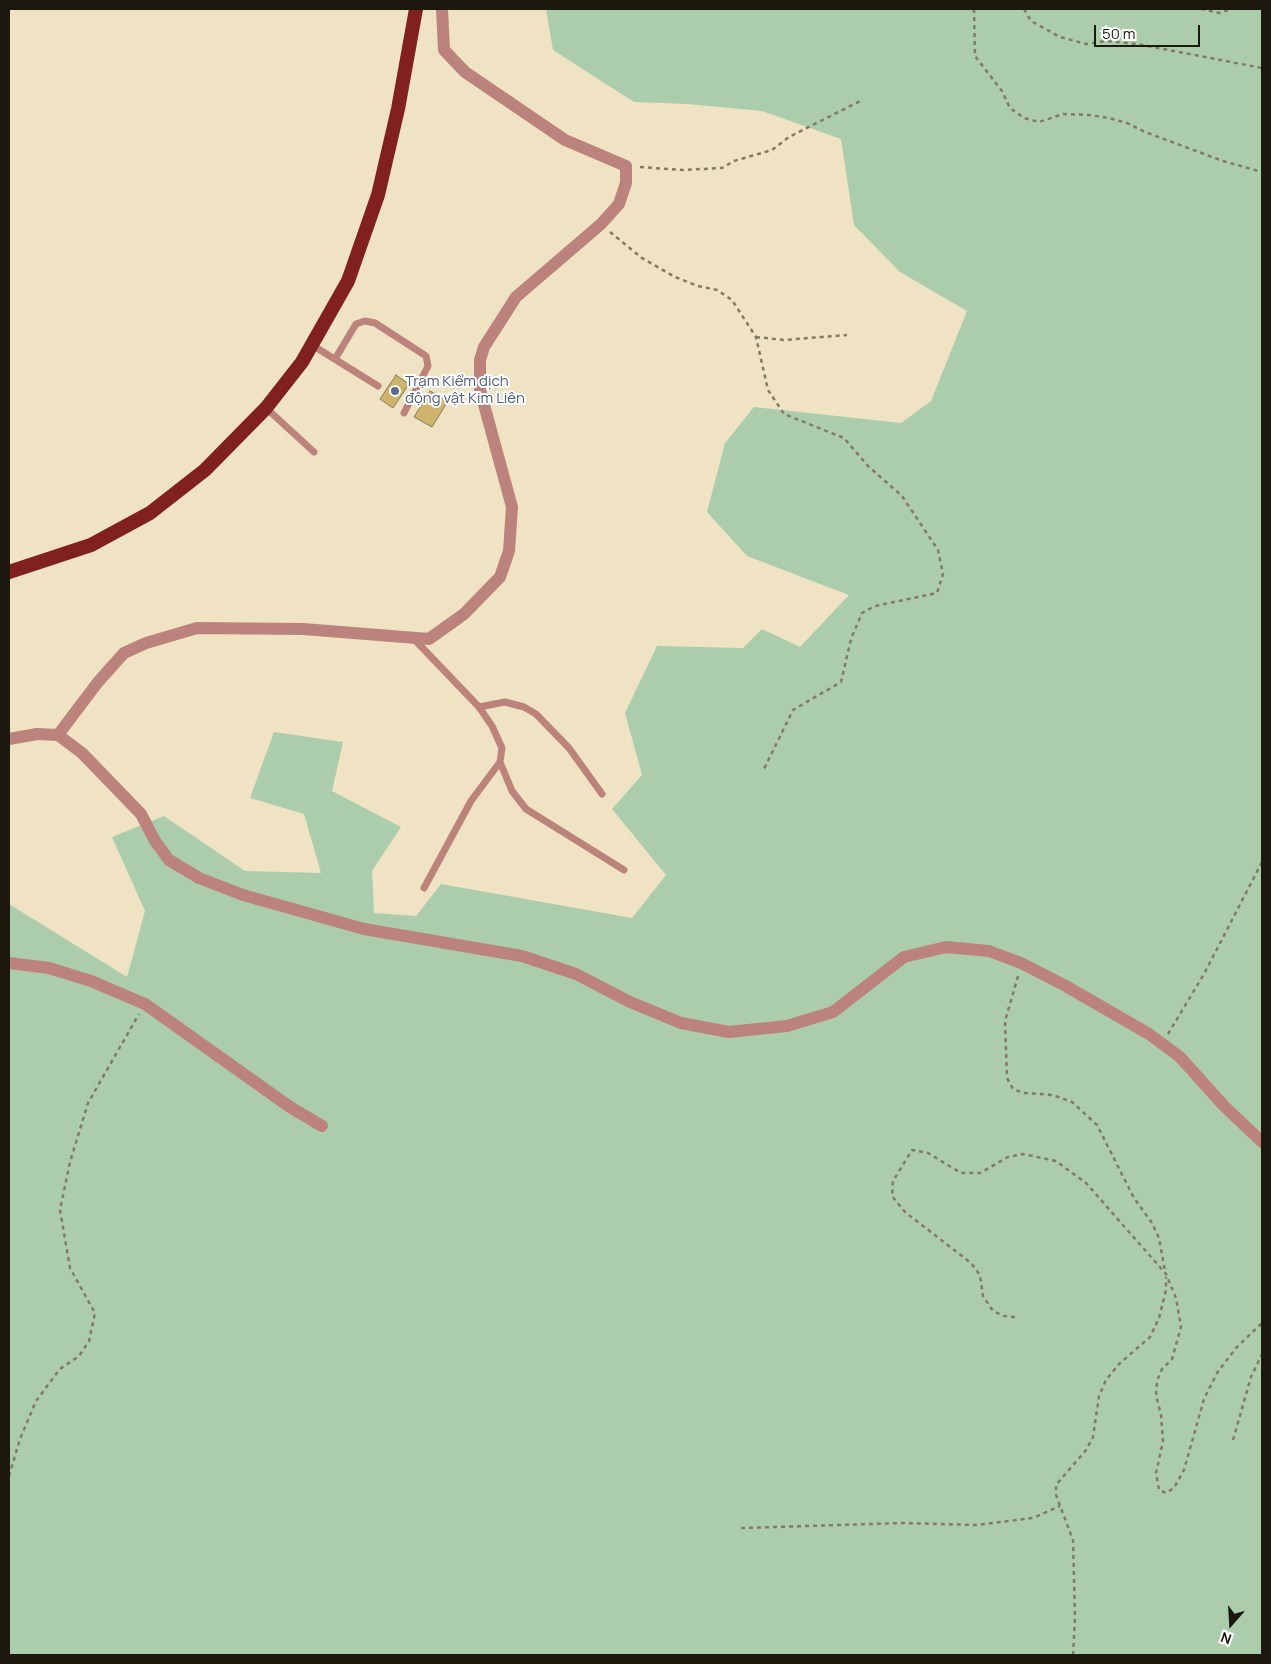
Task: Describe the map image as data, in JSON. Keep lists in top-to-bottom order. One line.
{"places":["Trạm Kiểm dịch động vật Kim Liên"],"scale_bar":"50 m","north":"bottom"}
